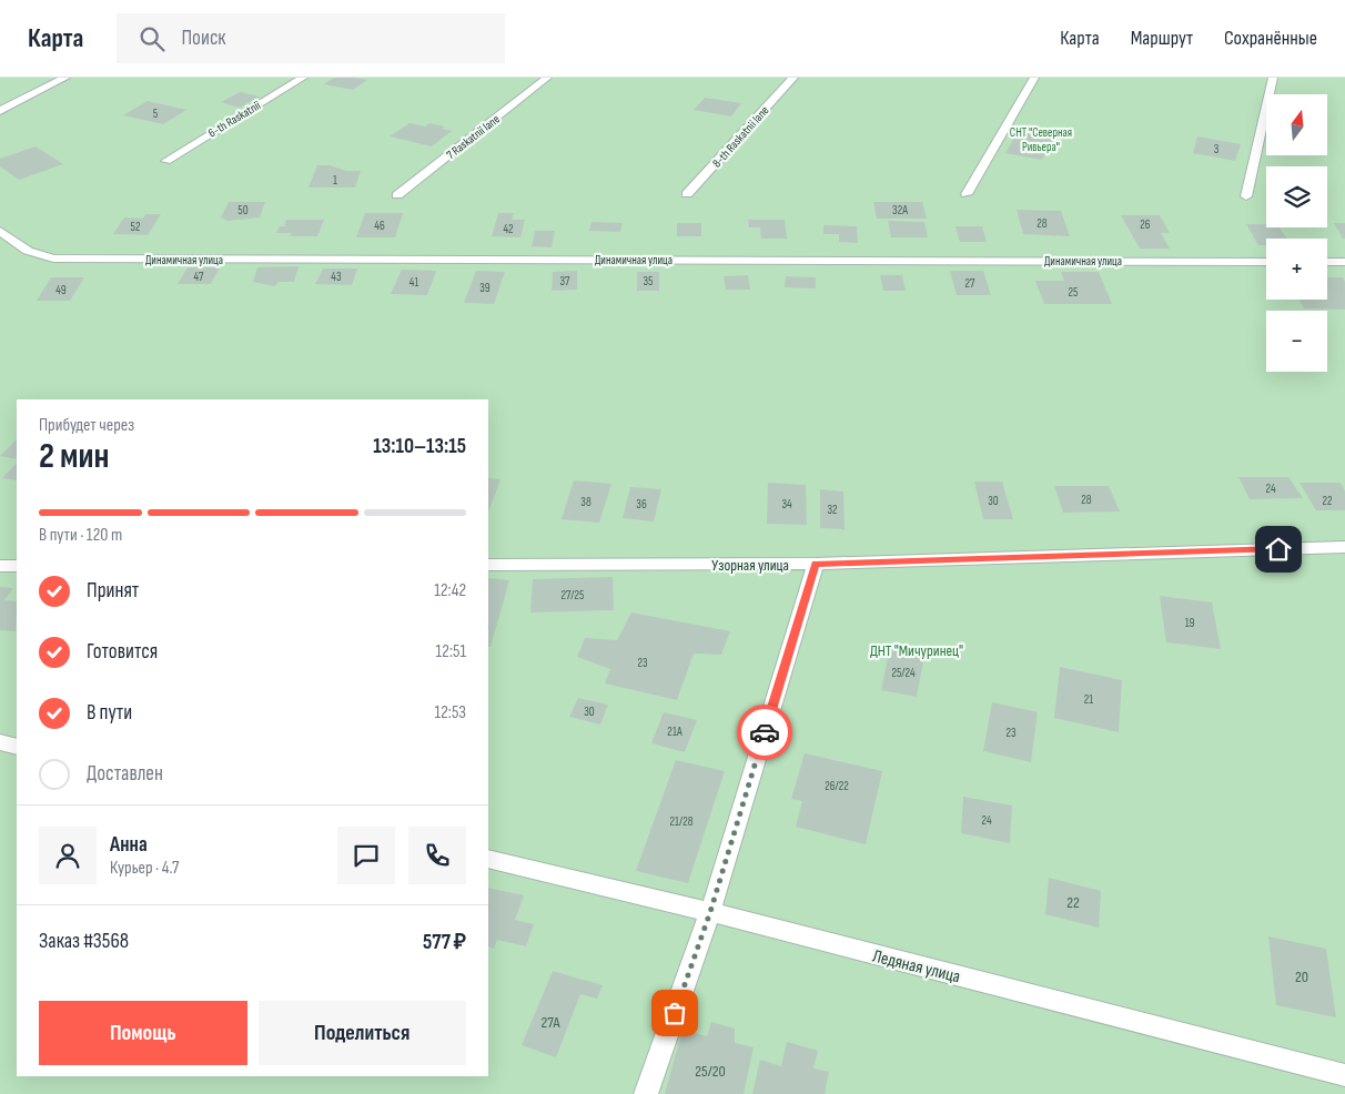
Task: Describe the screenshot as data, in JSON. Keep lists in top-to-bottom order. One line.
{"streets":{"street":["6-th Raskatnii","7 Raskatnii lane","8-th Raskatnii lane","Динамичная улица","Узорная улица","Ледяная улица"]},"parks":["СНТ \"Северная Ривьера\"","ДНТ \"Мичуринец\""],"house_numbers":["5","3","1","50","32А","28","26","46","52","42","47","43","37","35","41","27","39","49","25","24","28","30","22","38","36","34","32","27/25","19","23","25/24","21","30","21А","23","26/22","24","21/28","22","20","27А","25/20"],"north":"top","page":{"header":"Карта","search":"Поиск","nav":["Карта","Маршрут","Сохранённые"],"map_buttons":["+","−"],"heading":["2 мин","Прибудет через","13:10–13:15"],"panel":["Анна","Курьер · 4.7","Заказ #3568","577 ₽"],"bar":"В пути · 120 m","list":[["Принят","12:42"],["Готовится","12:51"],["В пути","12:53"],"Доставлен"],"buttons":["Помощь","Поделиться"]}}
